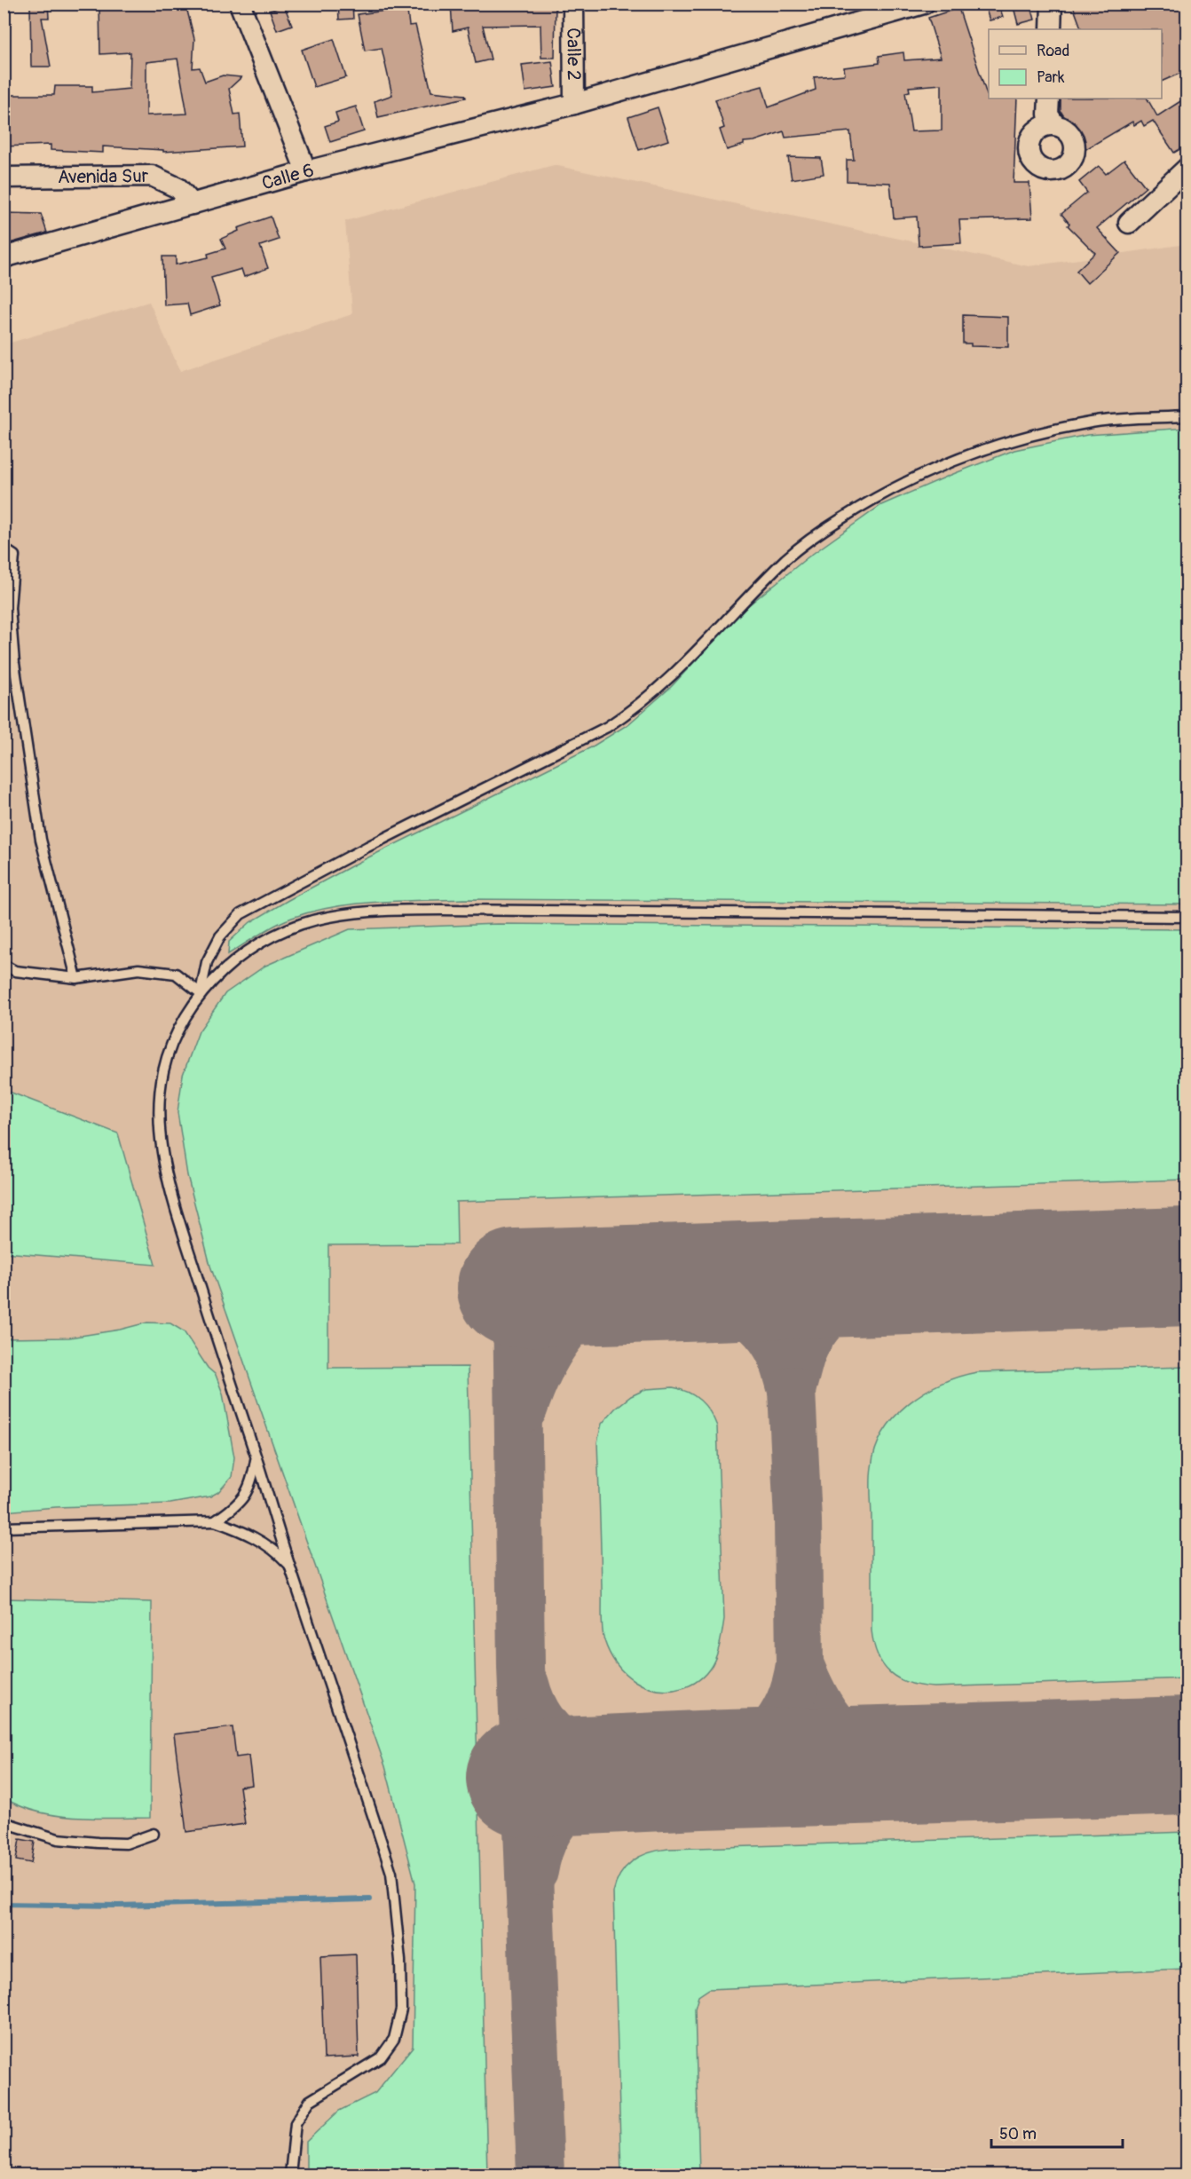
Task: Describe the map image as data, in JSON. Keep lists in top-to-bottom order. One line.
{"streets":{"street":["Calle 2","Calle 6","Avenida Sur"]},"crossings":[["Calle 2","Calle 6"],["Calle 6","Avenida Sur"]],"legend":["Road","Park"],"scale_bar":"50 m"}
